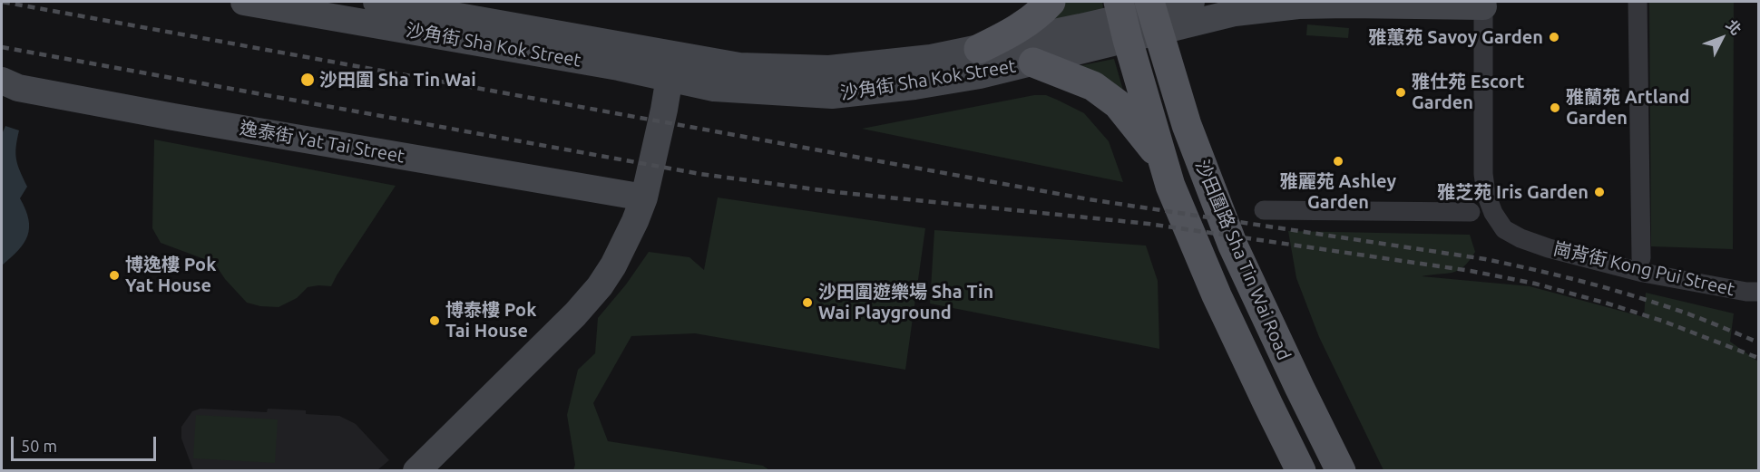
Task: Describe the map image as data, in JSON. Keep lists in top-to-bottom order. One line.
{"streets":{"main road":["沙角街 Sha Kok Street","逸泰街 Yat Tai Street","沙田圍路 Sha Tin Wai Road"],"street":["崗背街 Kong Pui Street"]},"crossings":[["沙角街 Sha Kok Street","沙田圍路 Sha Tin Wai Road"],["沙角街 Sha Kok Street","崗背街 Kong Pui Street"]],"places":["雅蕙苑 Savoy Garden","沙田圍 Sha Tin Wai","雅仕苑 Escort Garden","雅蘭苑 Artland Garden","雅麗苑 Ashley Garden","雅芝苑 Iris Garden","博逸樓 Pok Yat House","沙田圍遊樂場 Sha Tin Wai Playground","博泰樓 Pok Tai House"],"scale_bar":"50 m","north":"top right"}
